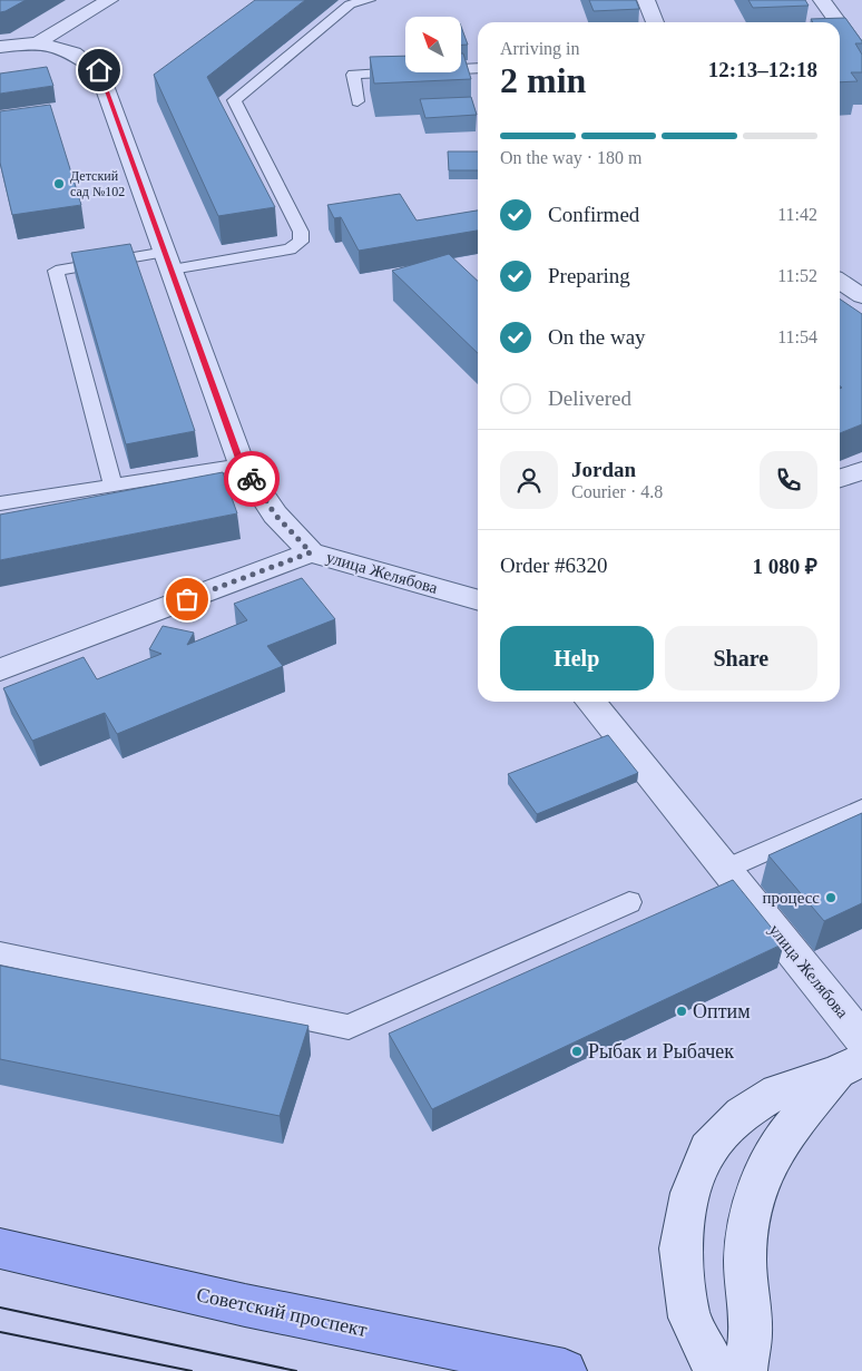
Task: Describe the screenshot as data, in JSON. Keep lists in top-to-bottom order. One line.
{"streets":{"main road":["Советский проспект"],"street":["улица Желябова"]},"places":["Детский сад №102","процесс","Оптим","Рыбак и Рыбачек"],"north":"top left","page":{"heading":["2 min","Arriving in","12:13–12:18"],"panel":["Jordan","Courier · 4.8","Order #6320","1 080 ₽"],"bar":"On the way · 180 m","list":[["Confirmed","11:42"],["Preparing","11:52"],["On the way","11:54"],"Delivered"],"buttons":["Help","Share"]}}
